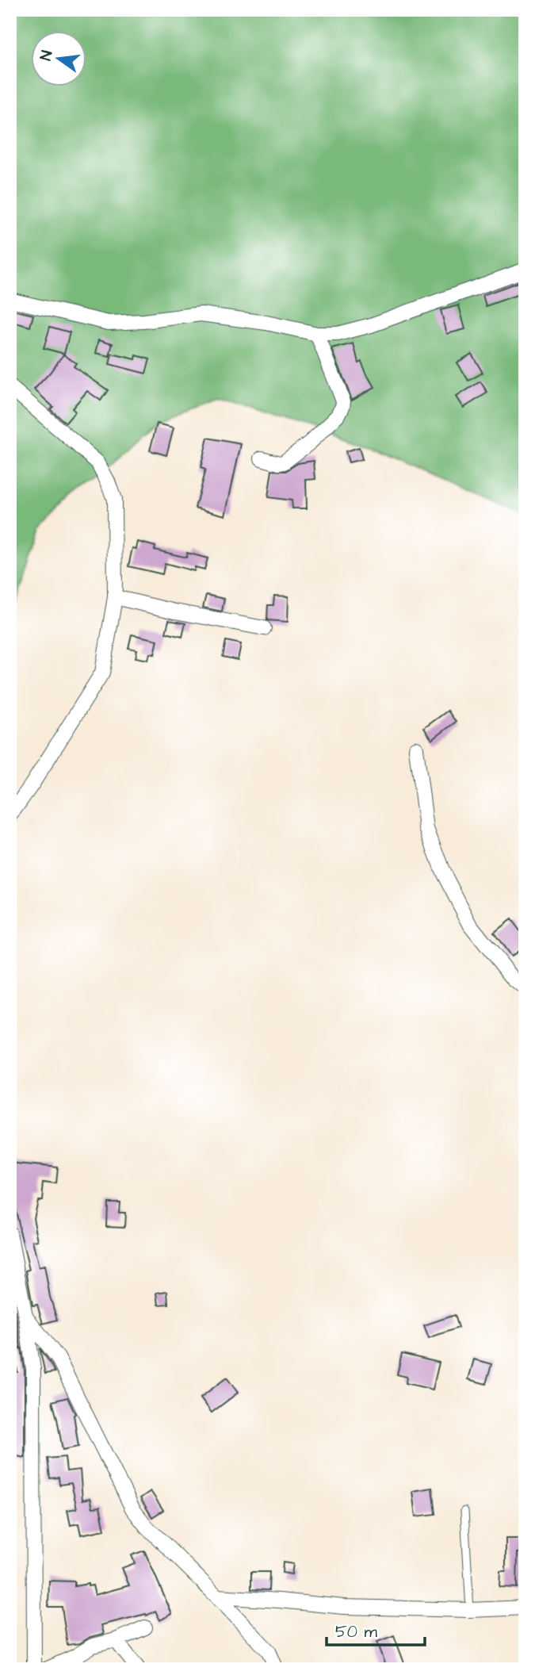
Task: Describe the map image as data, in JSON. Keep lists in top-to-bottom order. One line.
{"scale_bar":"50 m","north":"left"}
